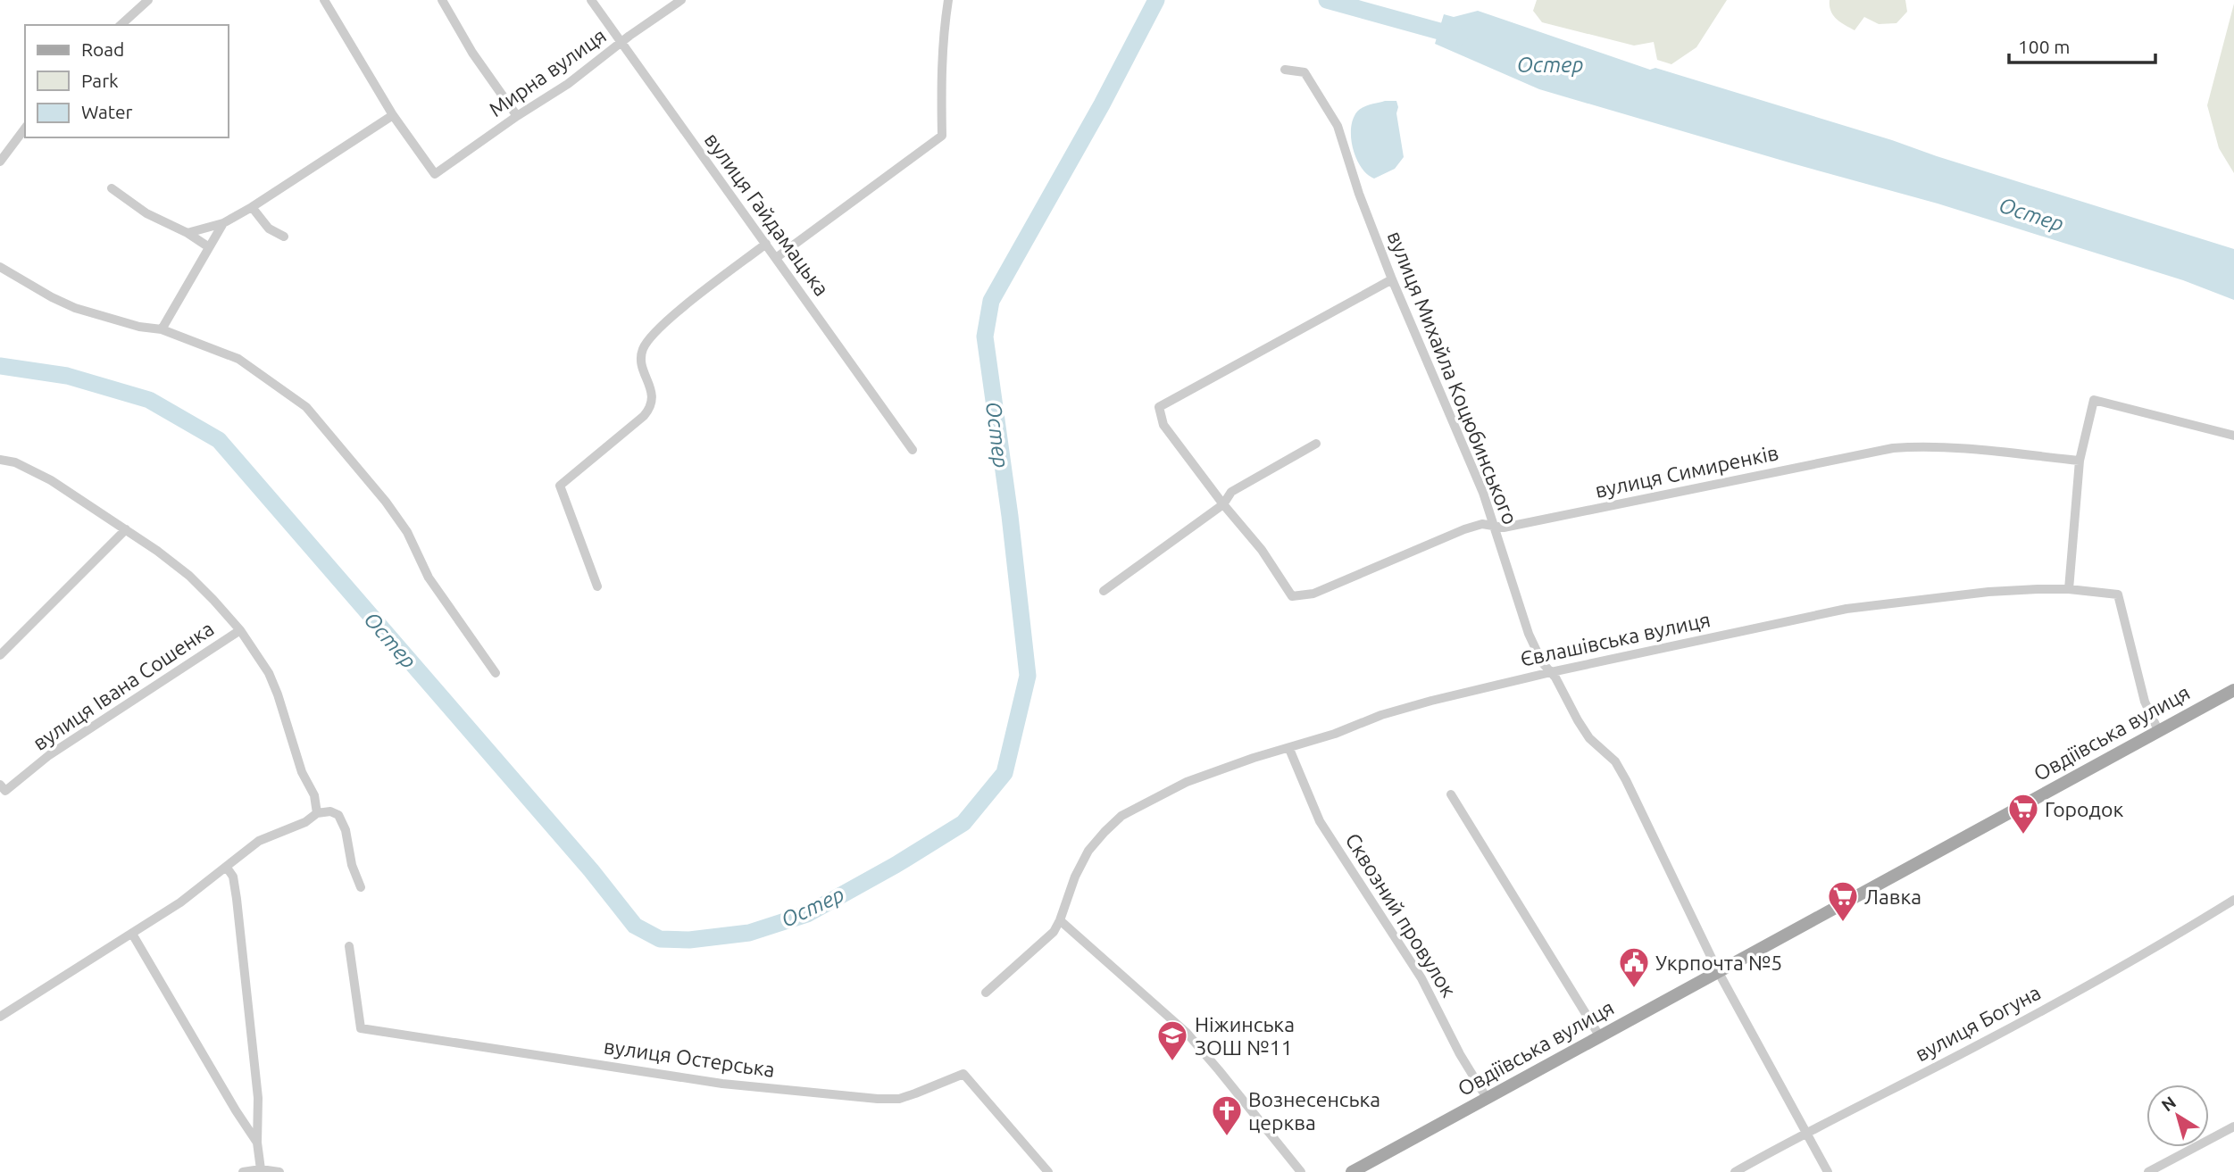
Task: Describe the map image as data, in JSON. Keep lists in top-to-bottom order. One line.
{"streets":{"main road":["Овдіївська вулиця"],"street":["Мирна вулиця","вулиця Гайдамацька","вулиця Михайла Коцюбинського","вулиця Симиренків","Євлашівська вулиця","вулиця Івана Сошенка","Сквозний провулок","вулиця Богуна","вулиця Остерська"]},"crossings":[["Мирна вулиця","вулиця Гайдамацька"],["вулиця Михайла Коцюбинського","вулиця Симиренків"],["вулиця Михайла Коцюбинського","Євлашівська вулиця"],["вулиця Михайла Коцюбинського","Овдіївська вулиця"],["вулиця Михайла Коцюбинського","вулиця Богуна"],["Євлашівська вулиця","Овдіївська вулиця"],["Євлашівська вулиця","Сквозний провулок"],["Овдіївська вулиця","Сквозний провулок"]],"water":["Остер"],"places":{"supermarket":["Городок","Лавка"],"public building":["Укрпочта №5"],"school or university":["Ніжинська ЗОШ №11"],"church":["Вознесенська церква"]},"legend":["Road","Park","Water"],"scale_bar":"100 m","north":"top left"}
